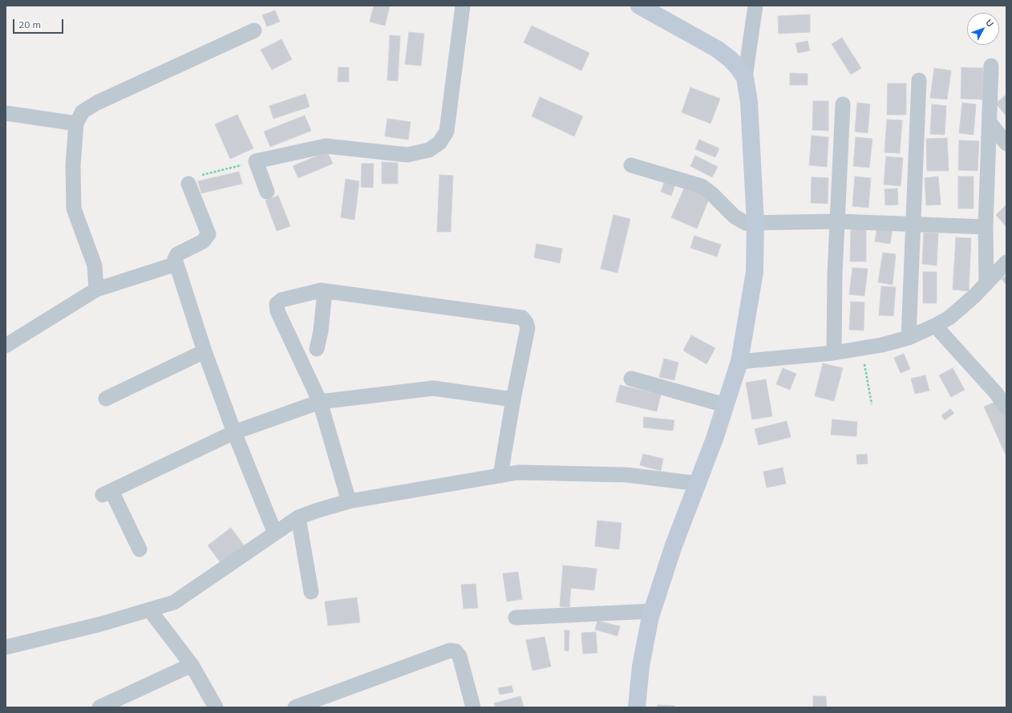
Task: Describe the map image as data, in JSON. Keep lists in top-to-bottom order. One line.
{"scale_bar":"20 m","north":"top right"}
